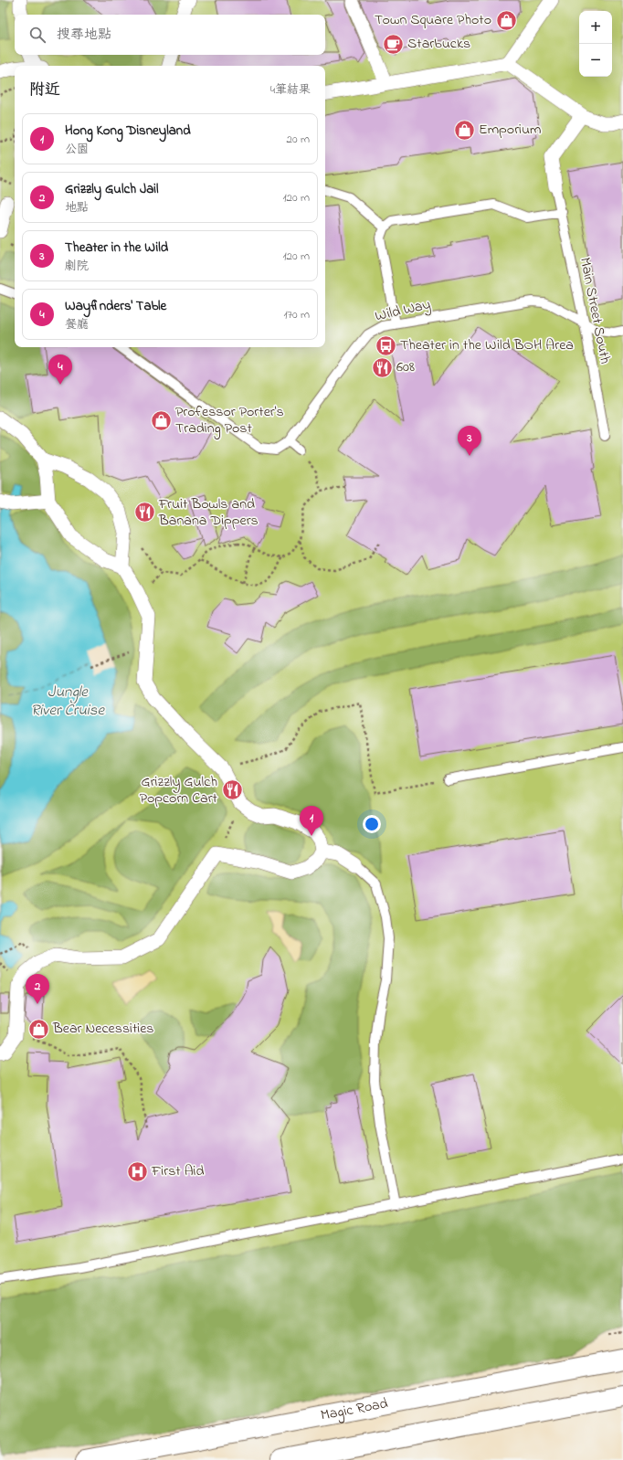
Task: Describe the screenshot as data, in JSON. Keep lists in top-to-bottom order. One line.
{"streets":{"street":["Magic Road"],"lane":["Wild Way","Main Street South"]},"crossings":[["Wild Way","Main Street South"]],"water":["Jungle River Cruise"],"places":{"shop":["Town Square Photo","Emporium","Professor Porter's Trading Post","Bear Necessities"],"cafe":["Starbucks"],"bus stop":["Theater in the Wild BOH Area"],"restaurant":["608","Fruit Bowls and Banana Dippers","Grizzly Gulch Popcorn Cart"],"hospital":["First Aid"]},"page":{"map_buttons":["+","−"],"search":"搜尋地點","heading":["附近","4筆結果"],"list":[{"mark":"1","name":"Hong Kong Disneyland","note":"公園","value":"20 m"},{"mark":"2","name":"Grizzly Gulch Jail","note":"地點","value":"120 m"},{"mark":"3","name":"Theater in the Wild","note":"劇院","value":"120 m"},{"mark":"4","name":"Wayfinders' Table","note":"餐廳","value":"170 m"}],"pins":["4","3","1","2"]}}
